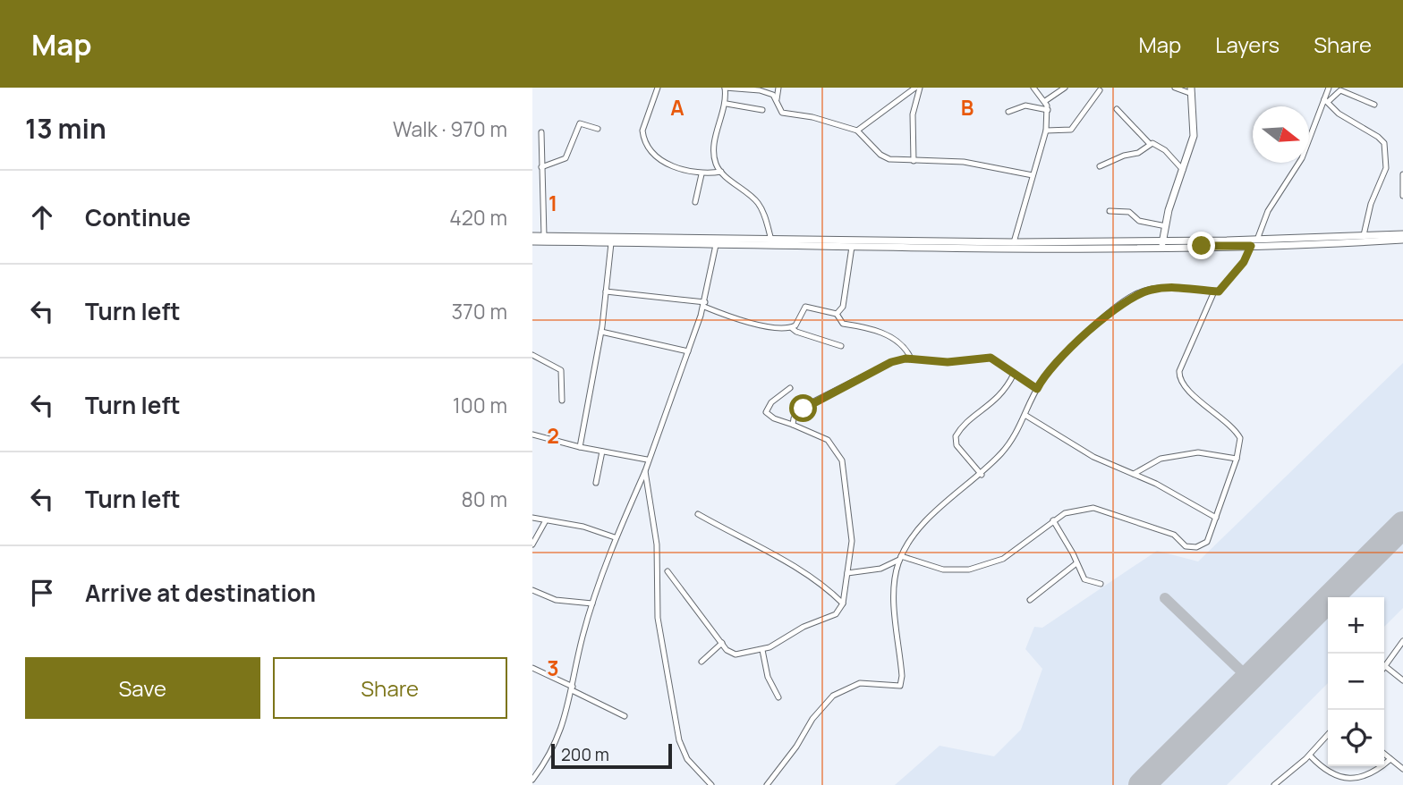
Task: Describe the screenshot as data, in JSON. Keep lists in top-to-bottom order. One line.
{"scale_bar":"200 m","north":"right","page":{"header":"Map","nav":["Map","Layers","Share"],"heading":["13 min","Walk · 970 m"],"list":[["Continue","420 m"],["Turn left","370 m"],["Turn left","100 m"],["Turn left","80 m"],"Arrive at destination"],"map_buttons":["+","−"],"buttons":["Save","Share"],"scale":"200 m"},"grid":{"columns":["A","B"],"rows":["1","2","3"]}}
